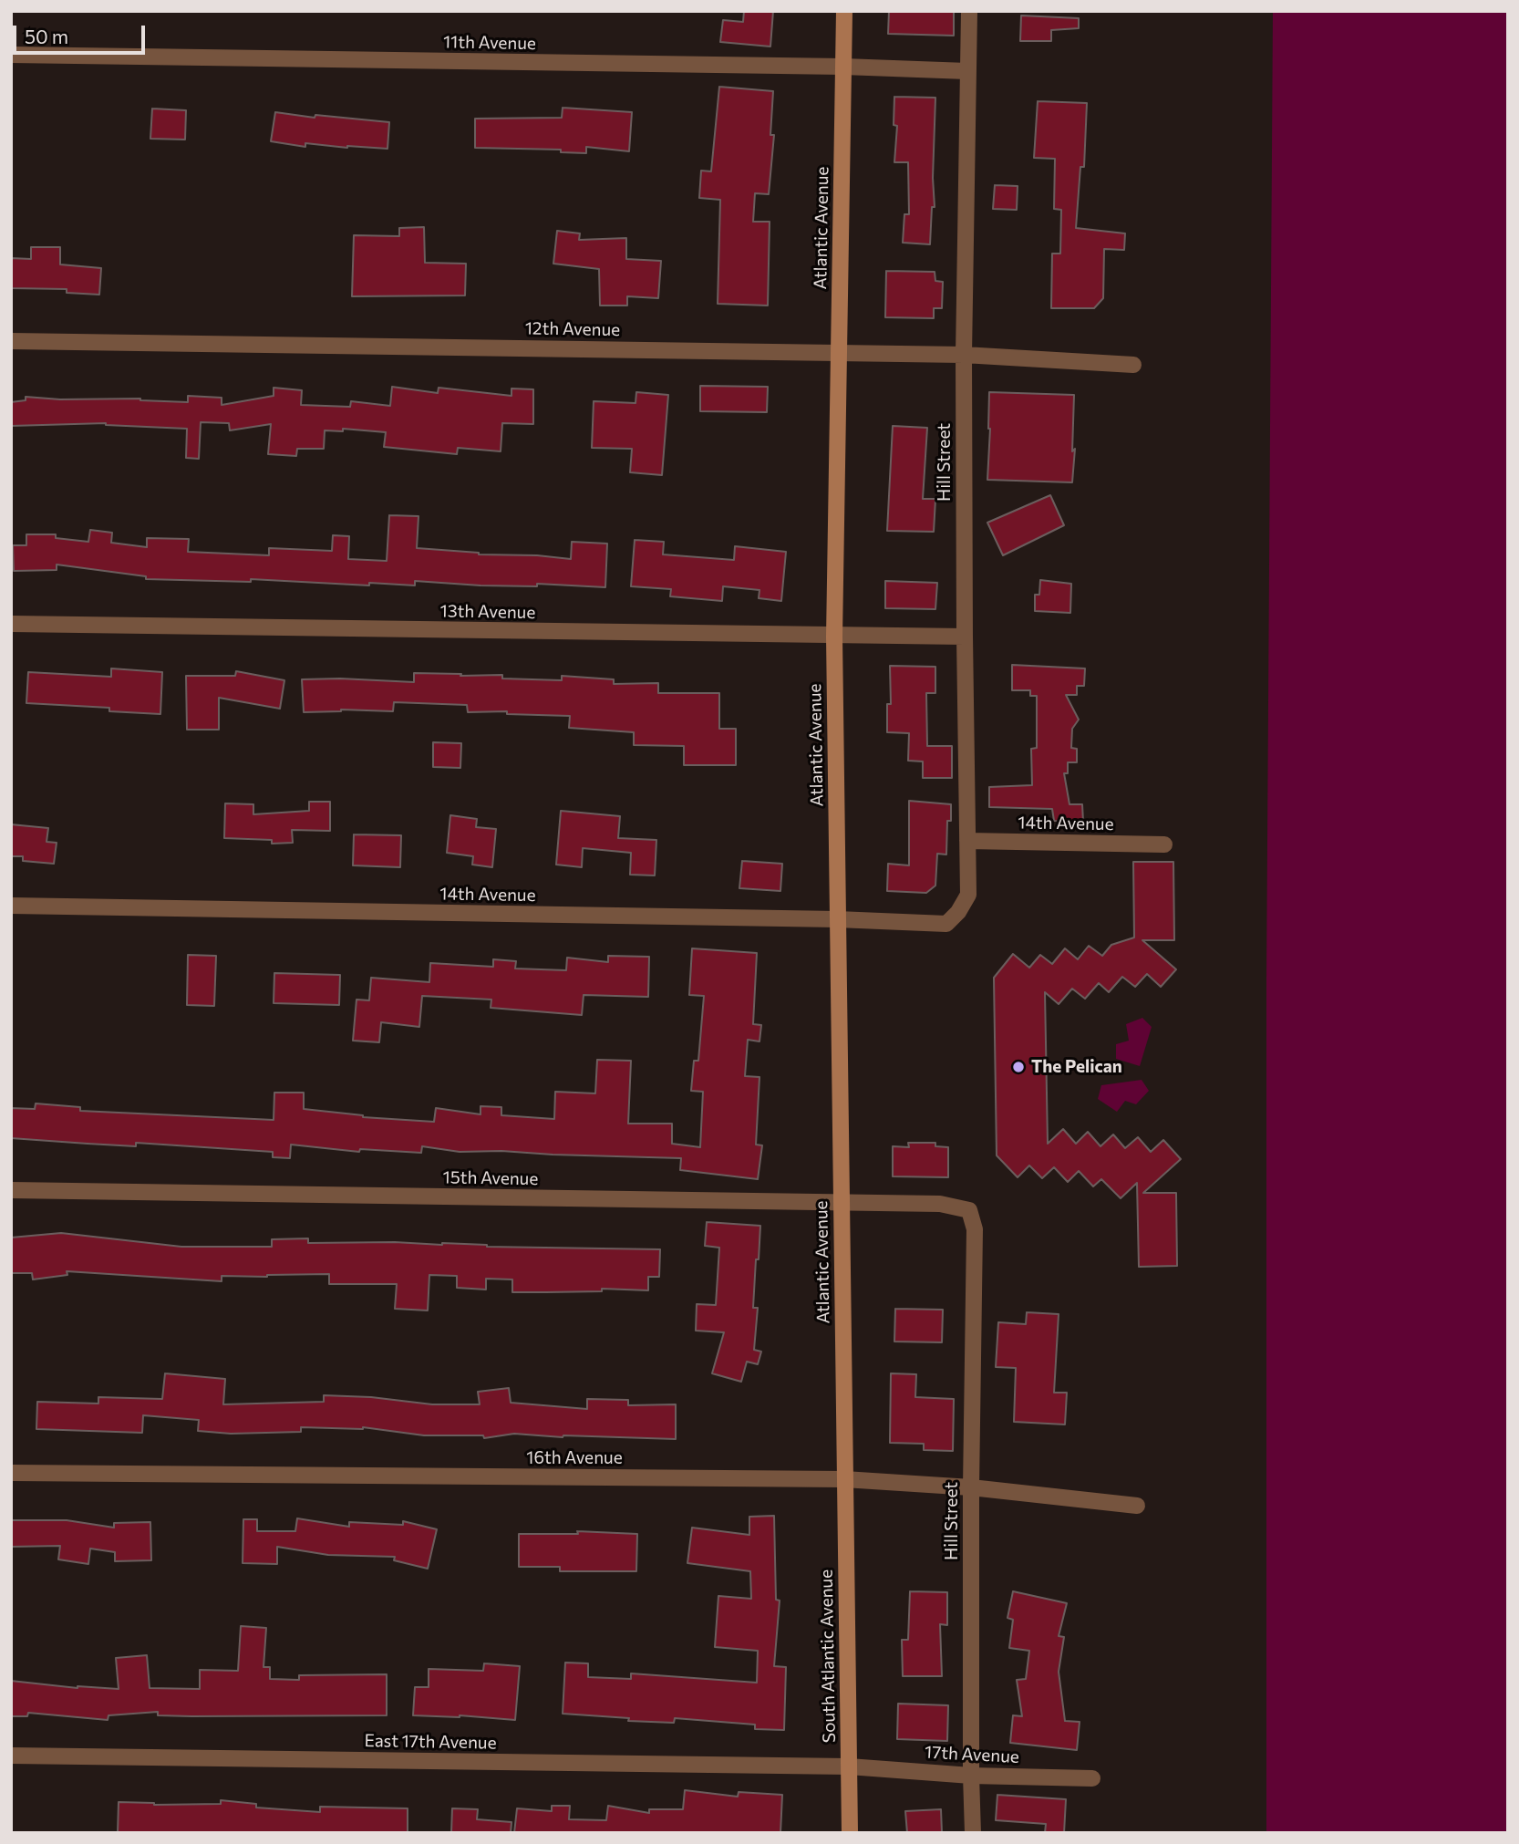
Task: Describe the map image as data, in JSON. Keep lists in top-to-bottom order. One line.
{"streets":{"main road":["Atlantic Avenue","South Atlantic Avenue"],"street":["11th Avenue","12th Avenue","Hill Street","13th Avenue","14th Avenue","15th Avenue","16th Avenue","East 17th Avenue","17th Avenue"]},"crossings":[["11th Avenue","Atlantic Avenue"],["11th Avenue","Hill Street"],["Atlantic Avenue","12th Avenue"],["Atlantic Avenue","13th Avenue"],["Atlantic Avenue","14th Avenue"],["Atlantic Avenue","15th Avenue"],["Atlantic Avenue","16th Avenue"],["Atlantic Avenue","South Atlantic Avenue"],["12th Avenue","Hill Street"],["Hill Street","13th Avenue"],["Hill Street","14th Avenue"],["Hill Street","15th Avenue"],["Hill Street","16th Avenue"],["Hill Street","17th Avenue"],["16th Avenue","South Atlantic Avenue"],["South Atlantic Avenue","East 17th Avenue"],["South Atlantic Avenue","17th Avenue"],["East 17th Avenue","17th Avenue"]],"places":["The Pelican"],"scale_bar":"50 m"}
